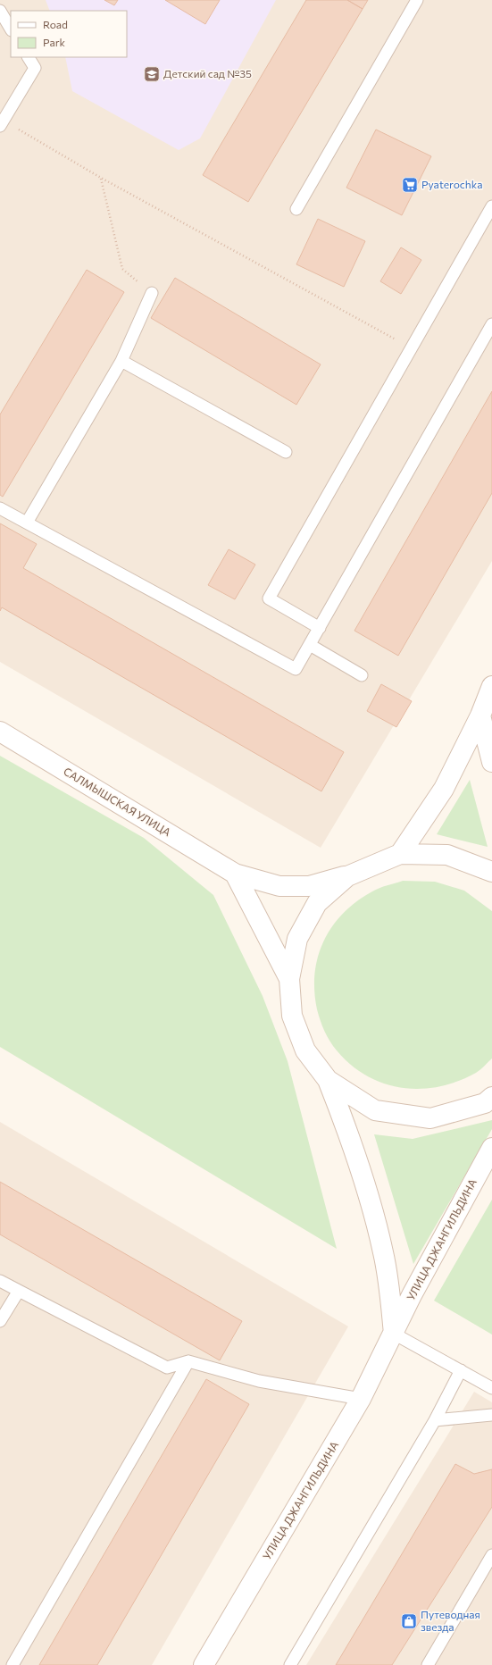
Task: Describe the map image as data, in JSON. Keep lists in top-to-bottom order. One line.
{"streets":{"main road":["САЛМЫШСКАЯ УЛИЦА","УЛИЦА ДЖАНГИЛЬДИНА"]},"places":{"school or university":["Детский сад №35"],"supermarket":["Pyaterochka"],"shop":["Путеводная звезда"]},"legend":["Road","Park"]}
